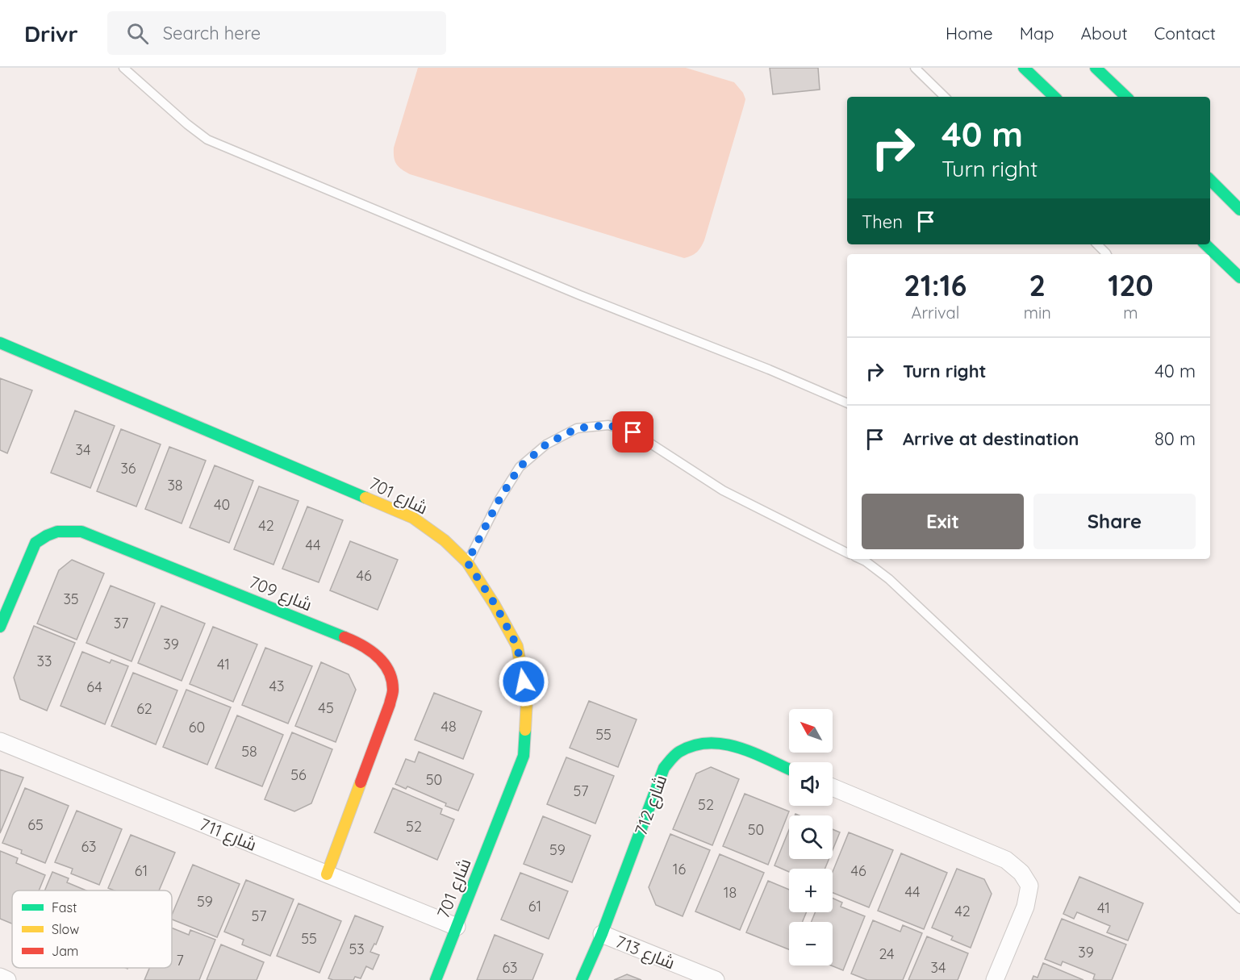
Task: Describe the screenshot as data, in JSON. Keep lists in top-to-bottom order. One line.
{"streets":{"street":["شارع 701","شارع 709","شارع 712","شارع 711","شارع 713"]},"crossings":[["شارع 701","شارع 711"],["شارع 709","شارع 711"],["شارع 712","شارع 713"]],"house_numbers":["34","36","38","40","42","44","46","35","37","39","33","41","43","64","45","62","48","60","55","58","56","50","57","52","65","52","50","63","59","16","61","46","44","18","59","61","41","42","57","55","53","39","24","7","63","34"],"legend":["Fast","Slow","Jam"],"north":"top left","page":{"header":"Drivr","search":"Search here","nav":["Home","Map","About","Contact"],"turn":["40 m","Turn right"],"then":"Then","eta":["21:16","Arrival","2","min","120","m"],"list":[{"name":"Turn right","value":"40 m"},{"name":"Arrive at destination","value":"80 m"}],"buttons":["Exit","Share"],"map_buttons":["+","−"]}}
